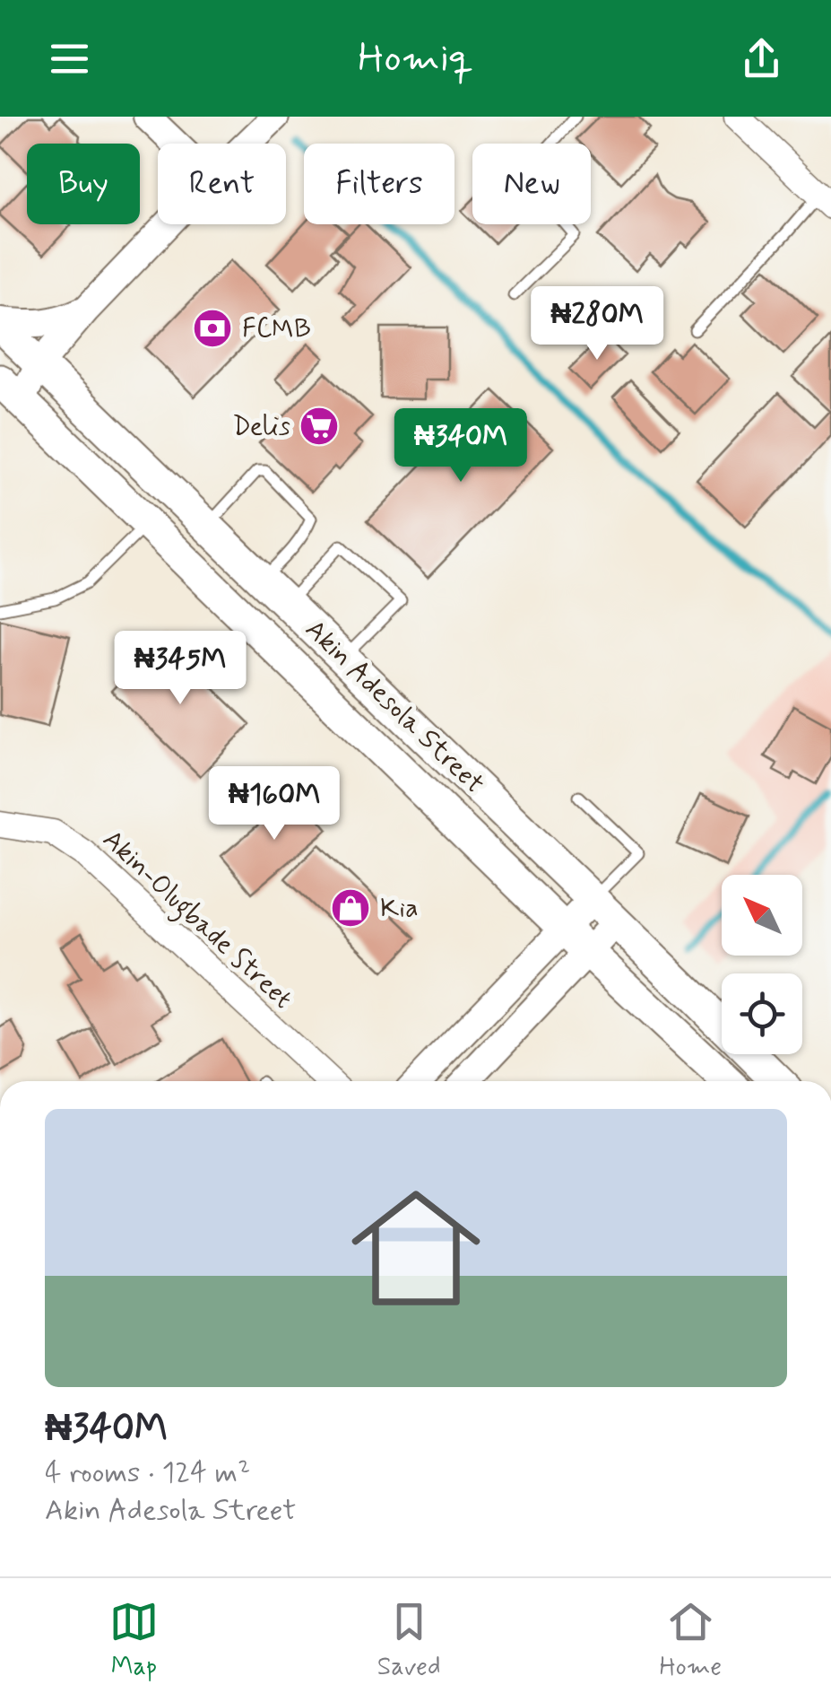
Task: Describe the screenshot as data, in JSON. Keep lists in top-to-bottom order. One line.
{"streets":{"main road":["Akin Adesola Street"],"street":["Akin-Olugbade Street"]},"places":{"bank":["FCMB"],"supermarket":["Delis"],"shop":["Kia"]},"north":"top left","page":{"header":"Homiq","chip":["Buy","Rent","Filters","New"],"price":["₦280M","₦340M","₦345M","₦160M"],"list":[{"name":"₦340M","note":"4 rooms · 124 m² · Akin Adesola Street"}],"tabs":["Map","Saved","Home"]}}
